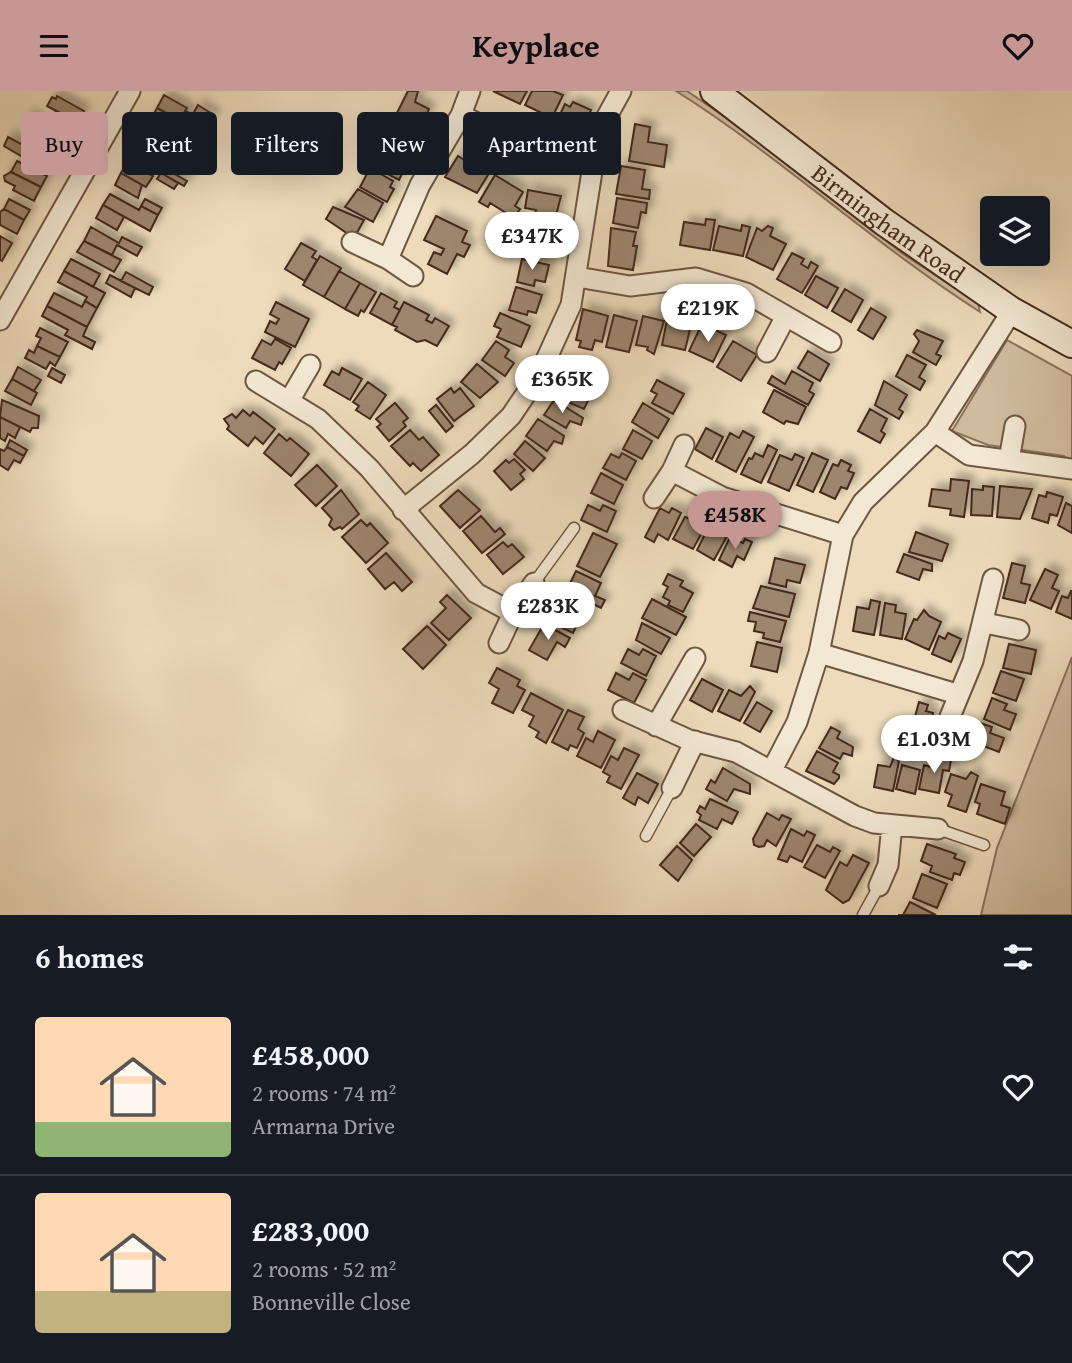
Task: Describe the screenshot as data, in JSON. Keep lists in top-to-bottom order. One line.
{"streets":{"main road":["Birmingham Road"]},"page":{"header":"Keyplace","chip":["Buy","Rent","Filters","New","Apartment"],"price":["£347K","£219K","£365K","£458K","£283K","£1.03M"],"heading":"6 homes","list":[{"name":"£458,000","note":"2 rooms · 74 m² · Armarna Drive"},{"name":"£283,000","note":"2 rooms · 52 m² · Bonneville Close"}]}}
